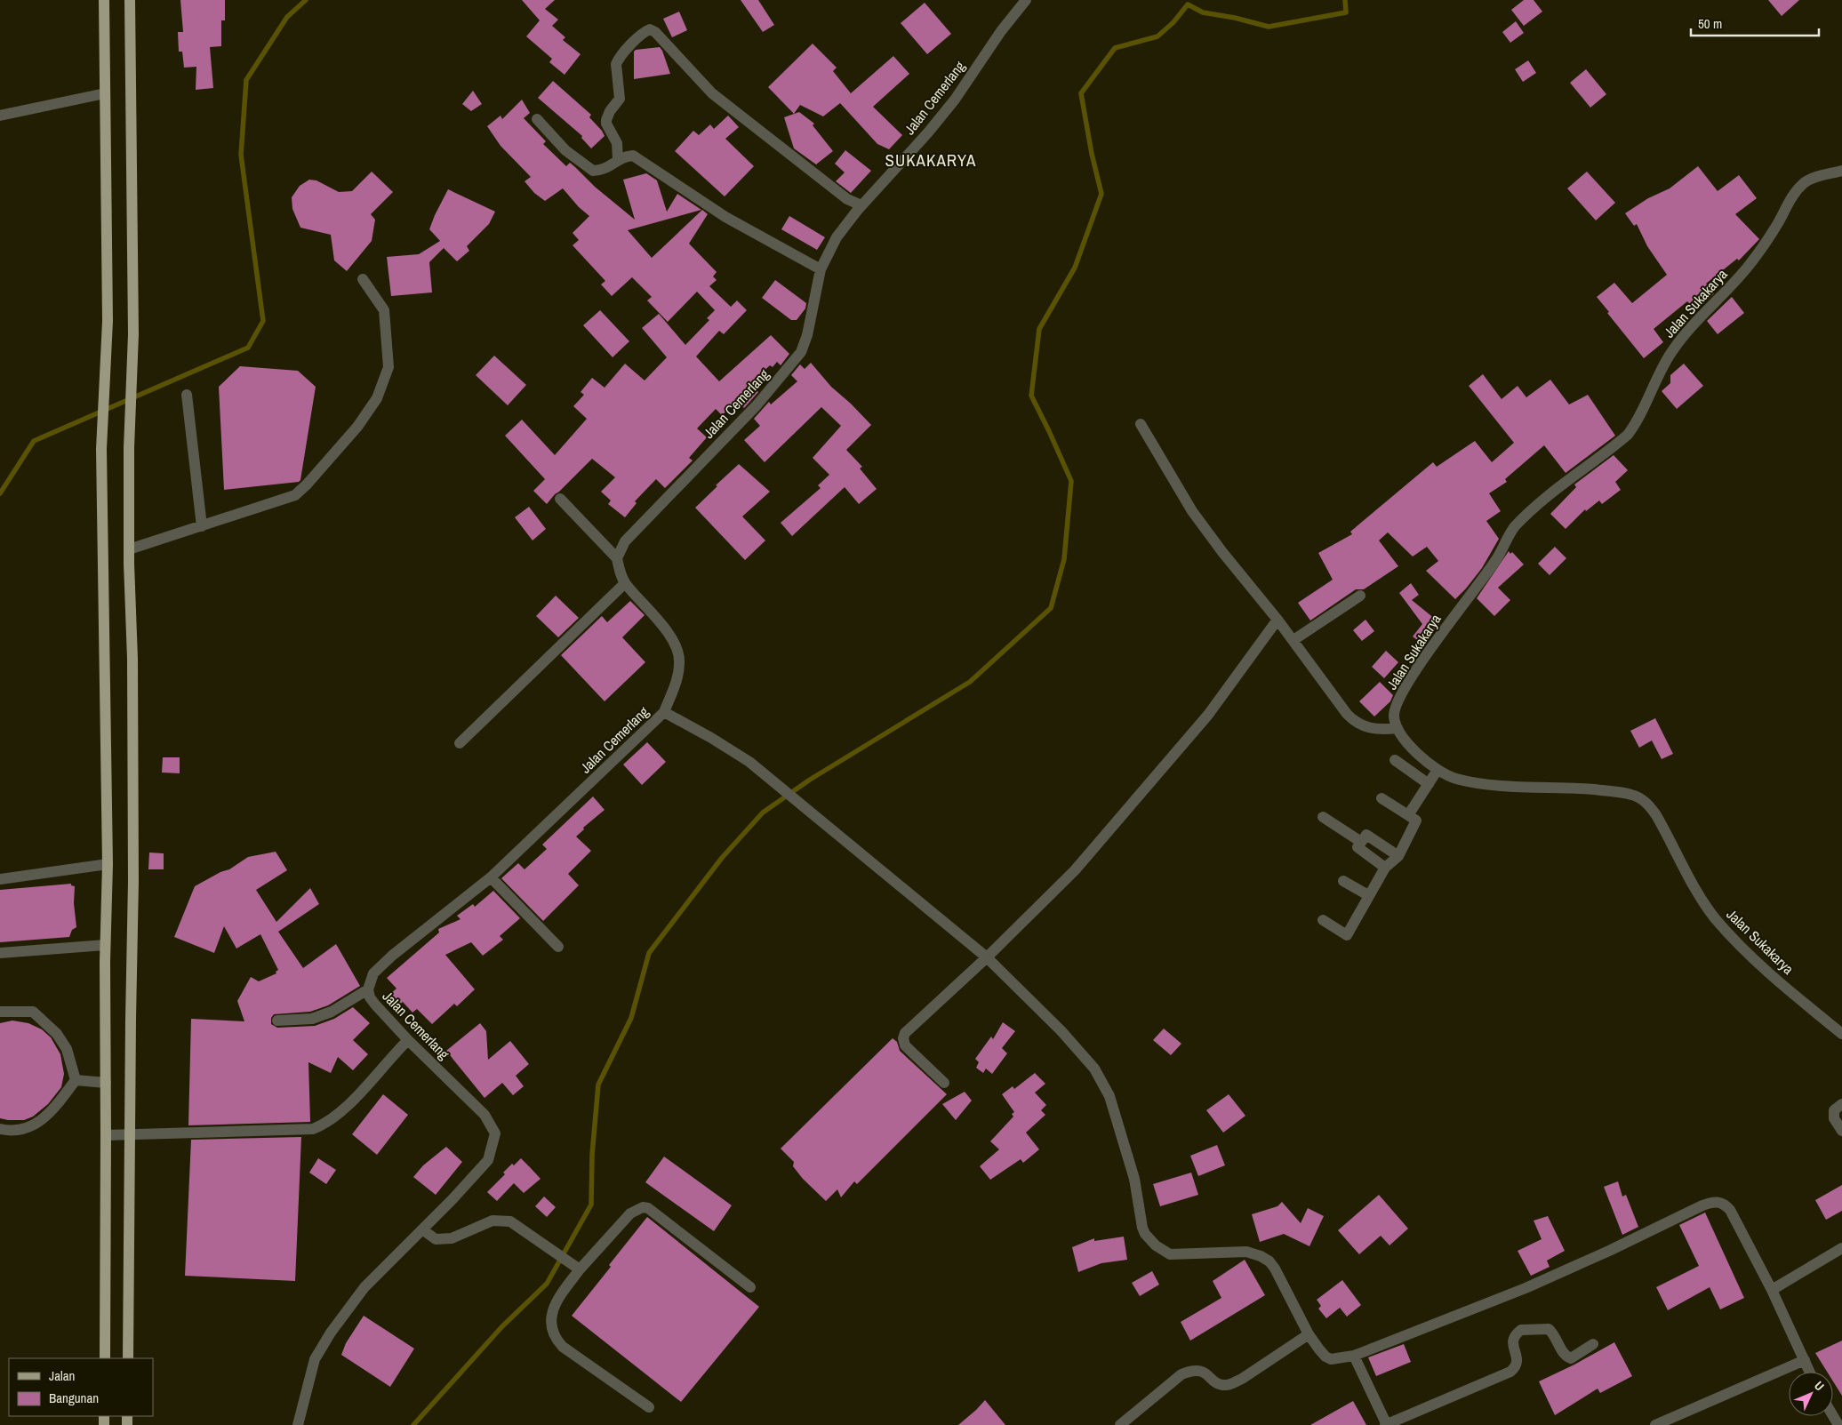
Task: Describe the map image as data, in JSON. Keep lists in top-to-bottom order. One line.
{"streets":{"street":["Jalan Cemerlang","Jalan Sukakarya"]},"districts":["SUKAKARYA"],"legend":["Jalan","Bangunan"],"scale_bar":"50 m","north":"top right"}
